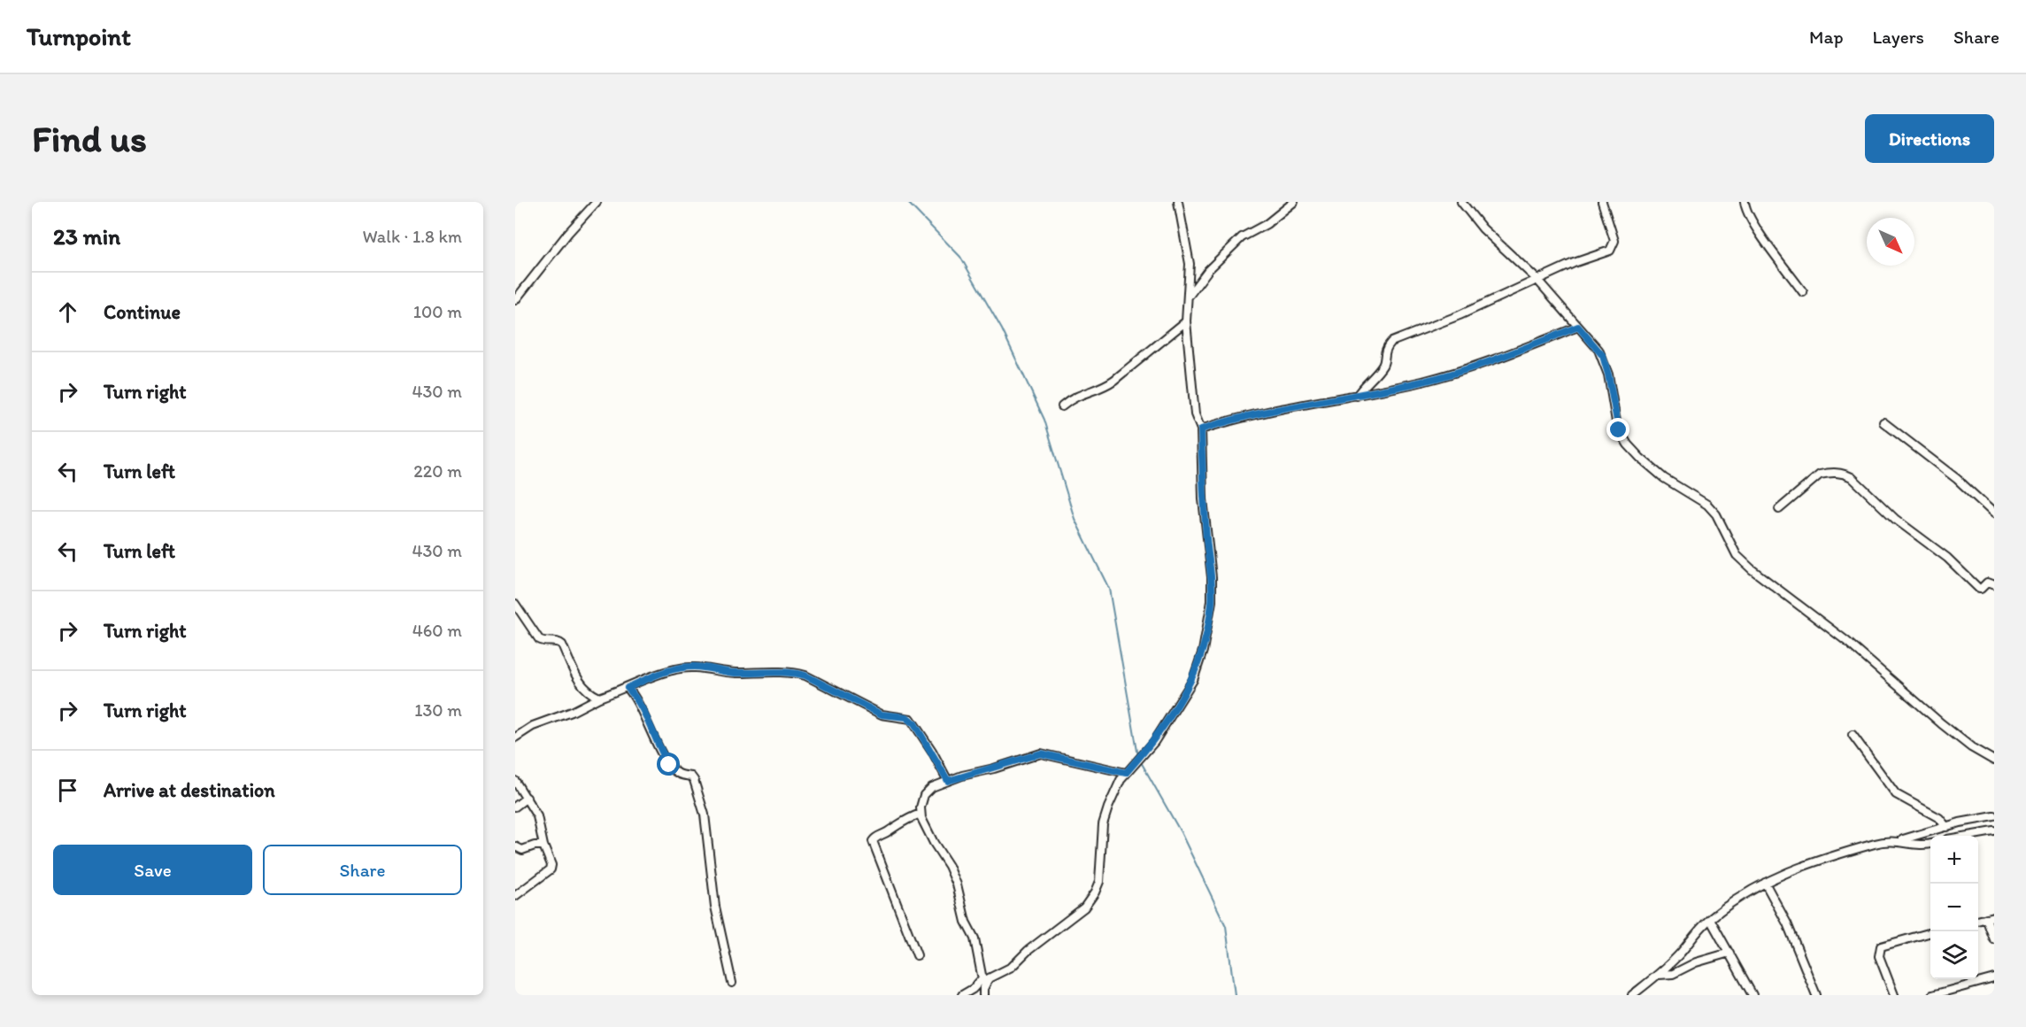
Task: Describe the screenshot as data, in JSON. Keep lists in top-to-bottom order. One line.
{"north":"bottom right","page":{"header":"Turnpoint","nav":["Map","Layers","Share"],"buttons":["Directions",["Save","Share"]],"title":"Find us","heading":["23 min","Walk · 1.8 km"],"list":[["Continue","100 m"],["Turn right","430 m"],["Turn left","220 m"],["Turn left","430 m"],["Turn right","460 m"],["Turn right","130 m"],"Arrive at destination"],"map_buttons":["+","−"]}}
